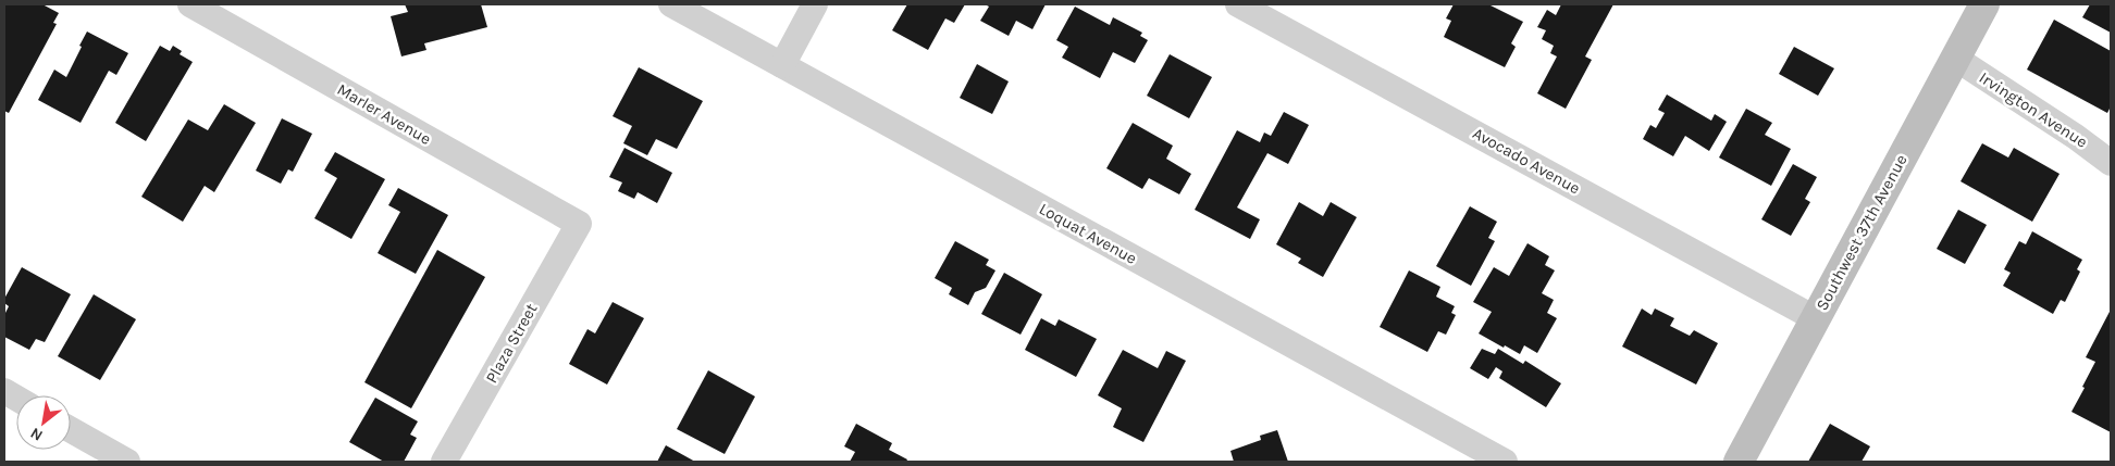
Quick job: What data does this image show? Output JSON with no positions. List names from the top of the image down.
{
  "streets": {
    "main road": ["Southwest 37th Avenue"],
    "street": [
      "Irvington Avenue",
      "Marler Avenue",
      "Avocado Avenue",
      "Loquat Avenue",
      "Plaza Street"
    ]
  },
  "crossings": [
    ["Irvington Avenue", "Southwest 37th Avenue"],
    ["Marler Avenue", "Plaza Street"],
    ["Avocado Avenue", "Southwest 37th Avenue"]
  ],
  "north": "bottom left"
}
